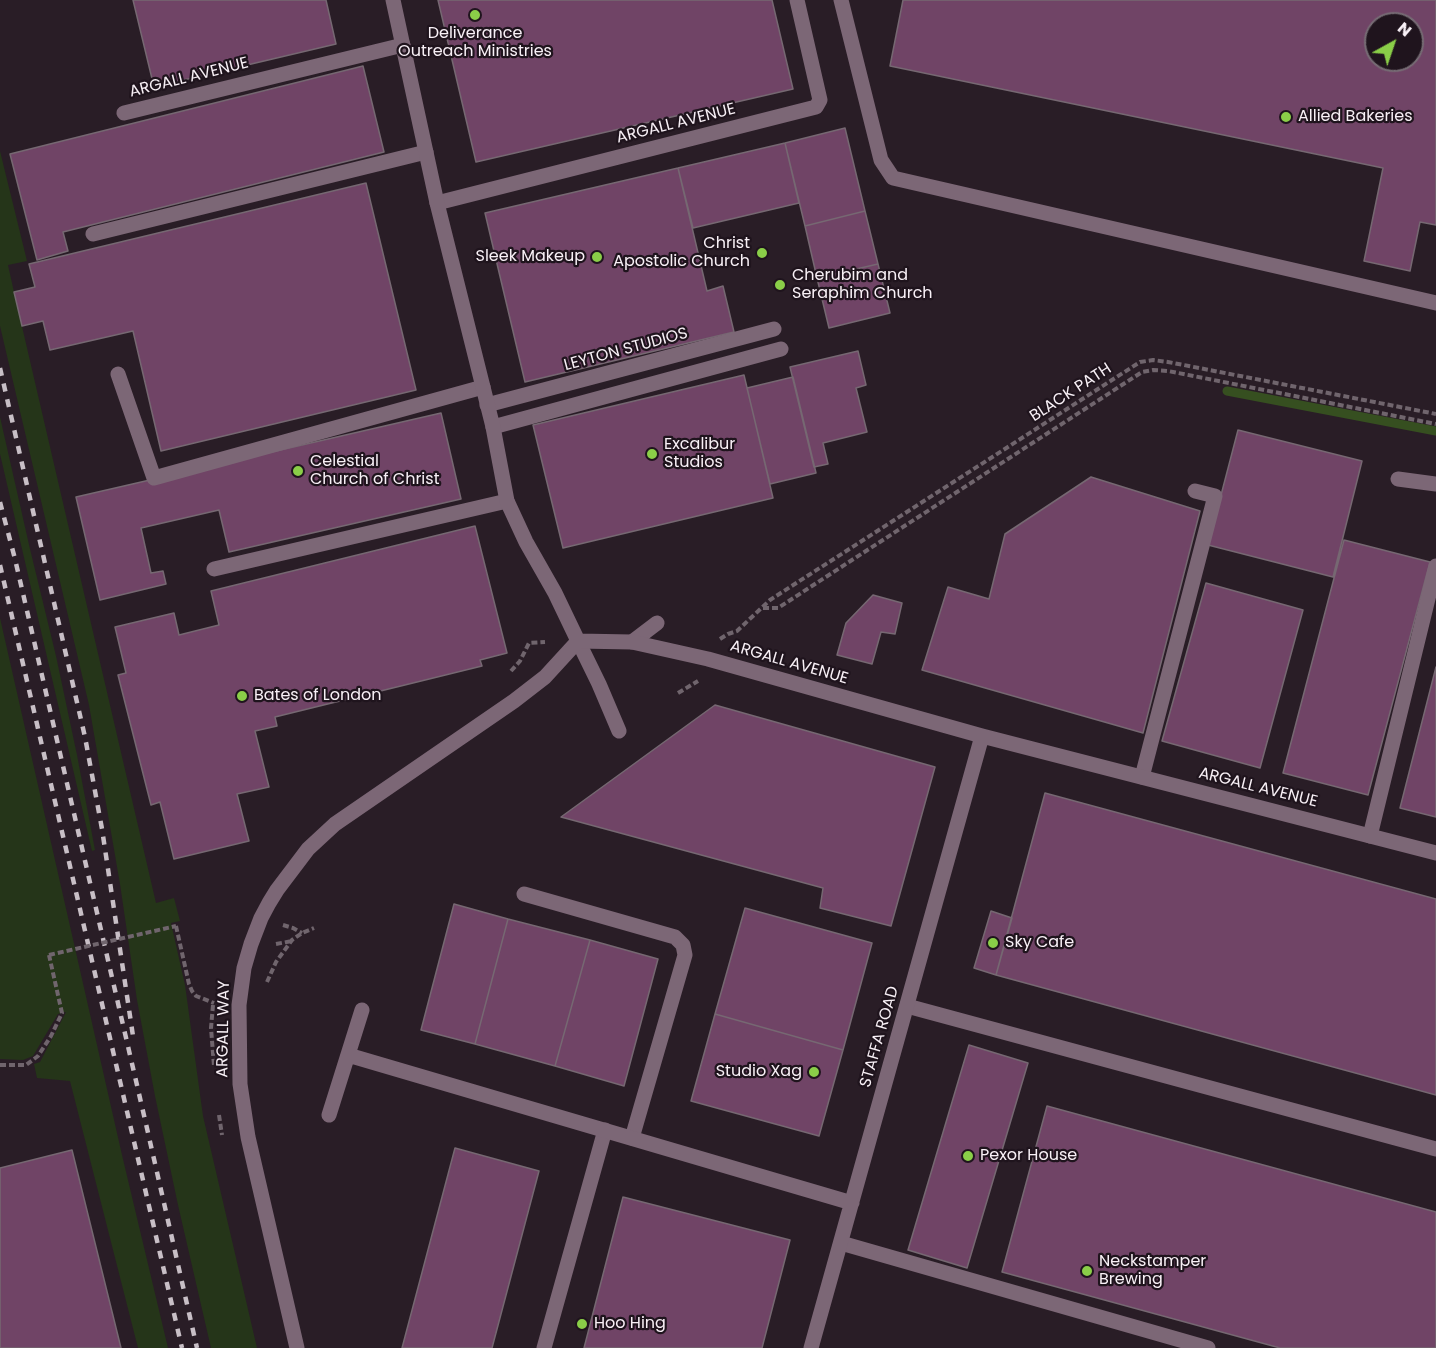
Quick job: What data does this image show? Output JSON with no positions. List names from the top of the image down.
{
  "streets": {
    "street": [
      "ARGALL AVENUE",
      "LEYTON STUDIOS",
      "ARGALL WAY",
      "STAFFA ROAD"
    ],
    "path": ["BLACK PATH"]
  },
  "crossings": [
    ["ARGALL AVENUE", "ARGALL WAY"],
    ["ARGALL AVENUE", "STAFFA ROAD"]
  ],
  "places": [
    "Deliverance Outreach Ministries",
    "Allied Bakeries",
    "Christ Apostolic Church",
    "Sleek Makeup",
    "Cherubim and Seraphim Church",
    "Excalibur Studios",
    "Celestial Church of Christ",
    "Bates of London",
    "Sky Cafe",
    "Studio Xag",
    "Pexor House",
    "Neckstamper Brewing",
    "Hoo Hing"
  ],
  "north": "top right"
}
